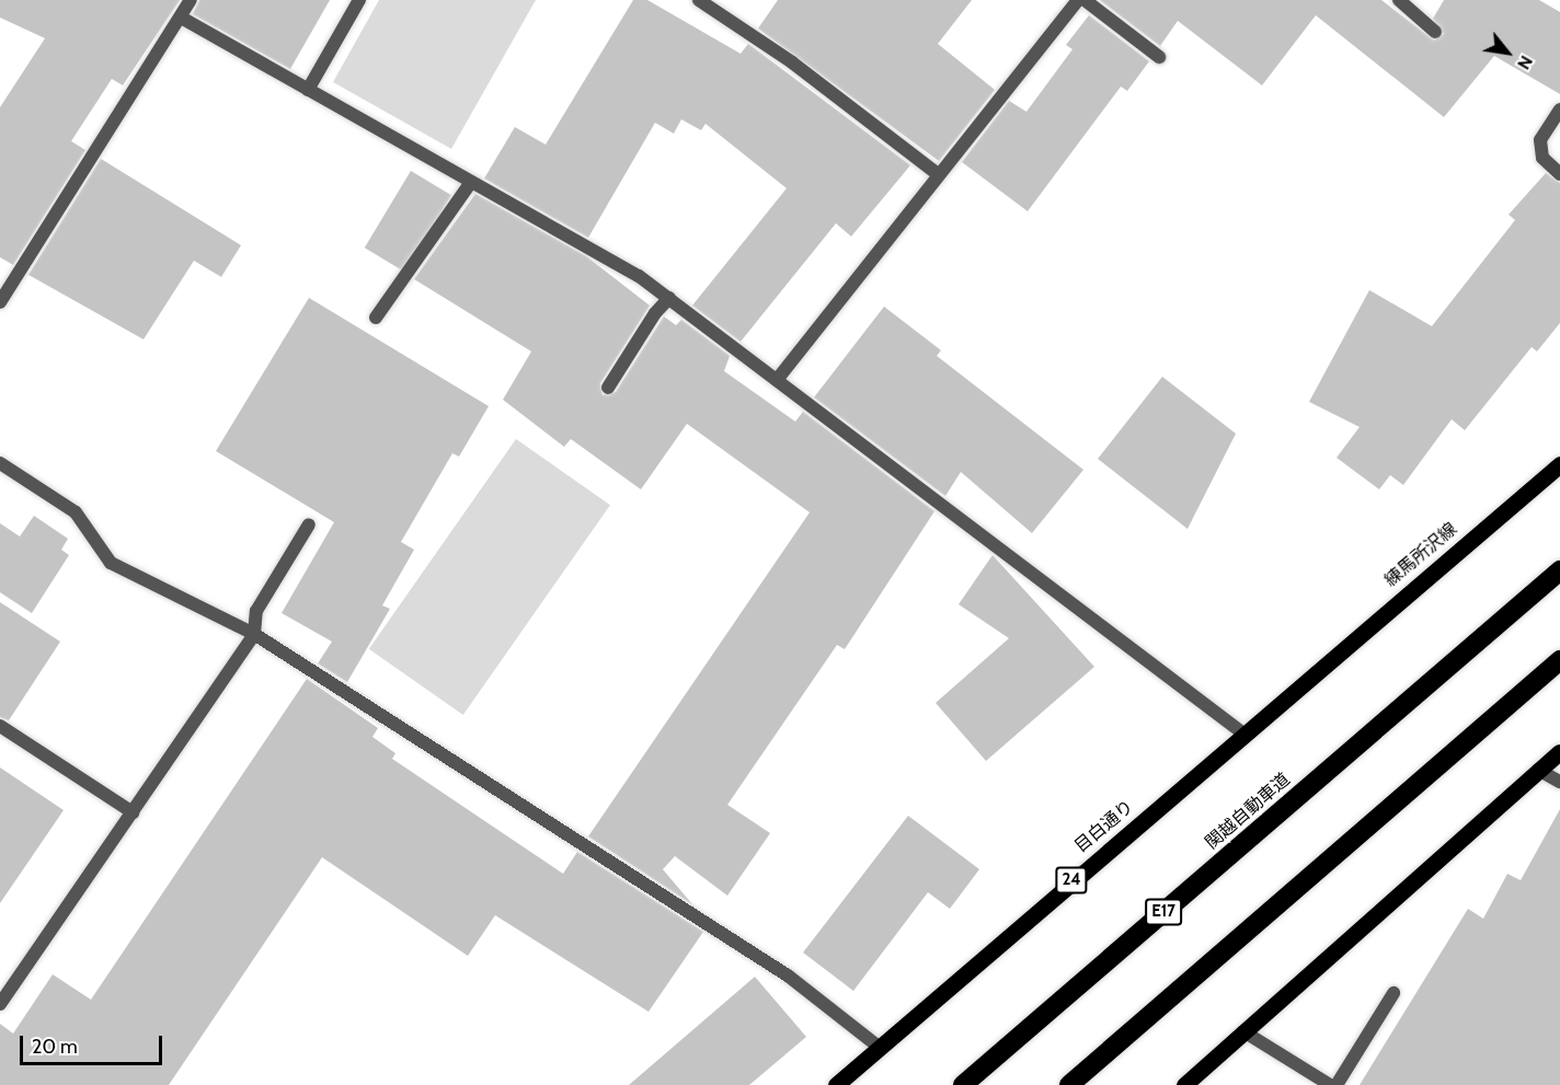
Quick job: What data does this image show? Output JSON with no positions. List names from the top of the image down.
{
  "streets": {
    "highway": ["関越自動車道", "E17"],
    "main road": ["練馬所沢線", "目白通り", "24"]
  },
  "crossings": [
    ["練馬所沢線", "目白通り"]
  ],
  "scale_bar": "20 m",
  "north": "bottom right"
}
